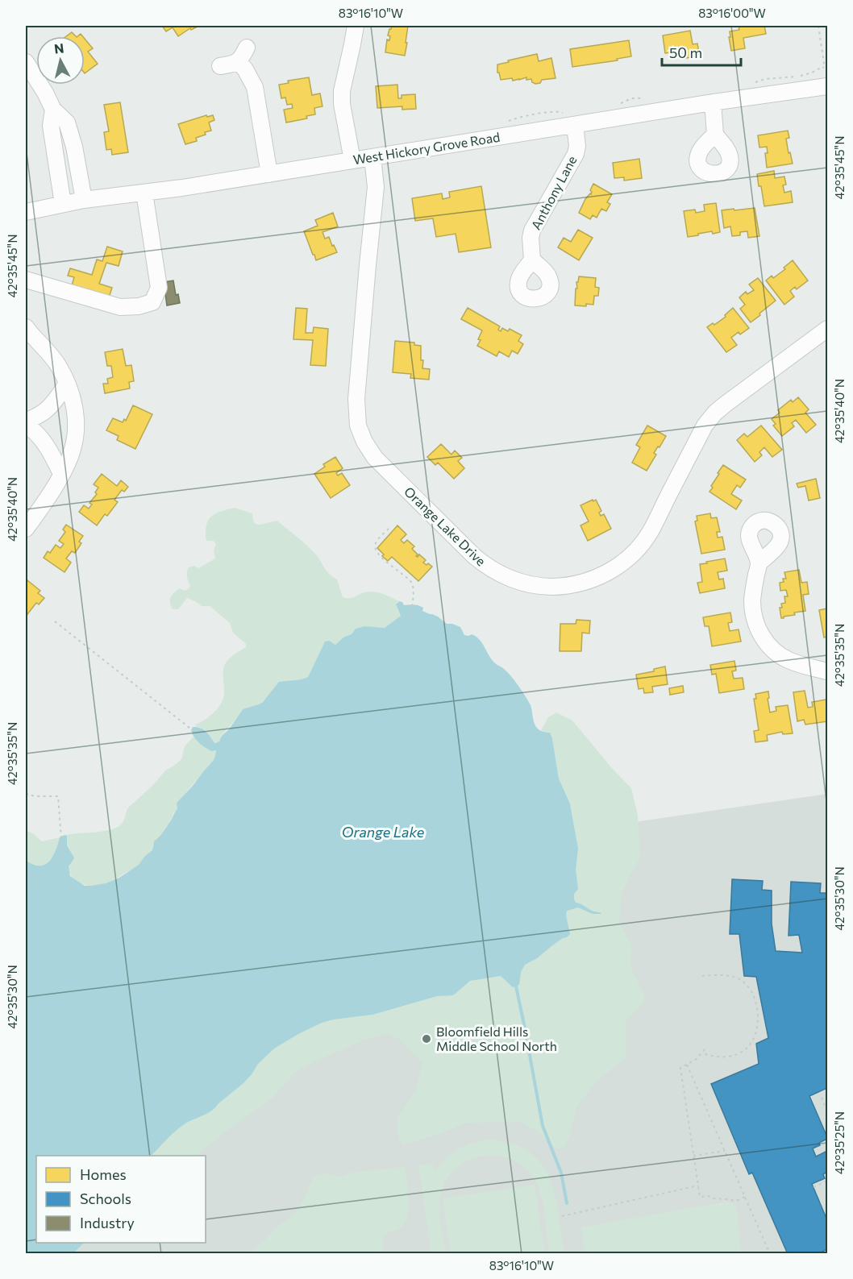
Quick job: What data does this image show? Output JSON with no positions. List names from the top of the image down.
{
  "streets": {
    "street": ["West Hickory Grove Road", "Anthony Lane", "Orange Lake Drive"]
  },
  "crossings": [
    ["West Hickory Grove Road", "Anthony Lane"],
    ["West Hickory Grove Road", "Orange Lake Drive"]
  ],
  "water": ["Orange Lake"],
  "places": ["Bloomfield Hills Middle School North"],
  "legend": ["Homes", "Schools", "Industry"],
  "scale_bar": "50 m",
  "north": "top",
  "coordinates": [
    "83°16'10\"W",
    "83°16'00\"W",
    "42°35'45\"N",
    "42°35'40\"N",
    "42°35'35\"N",
    "42°35'30\"N",
    "42°35'25\"N"
  ]
}
